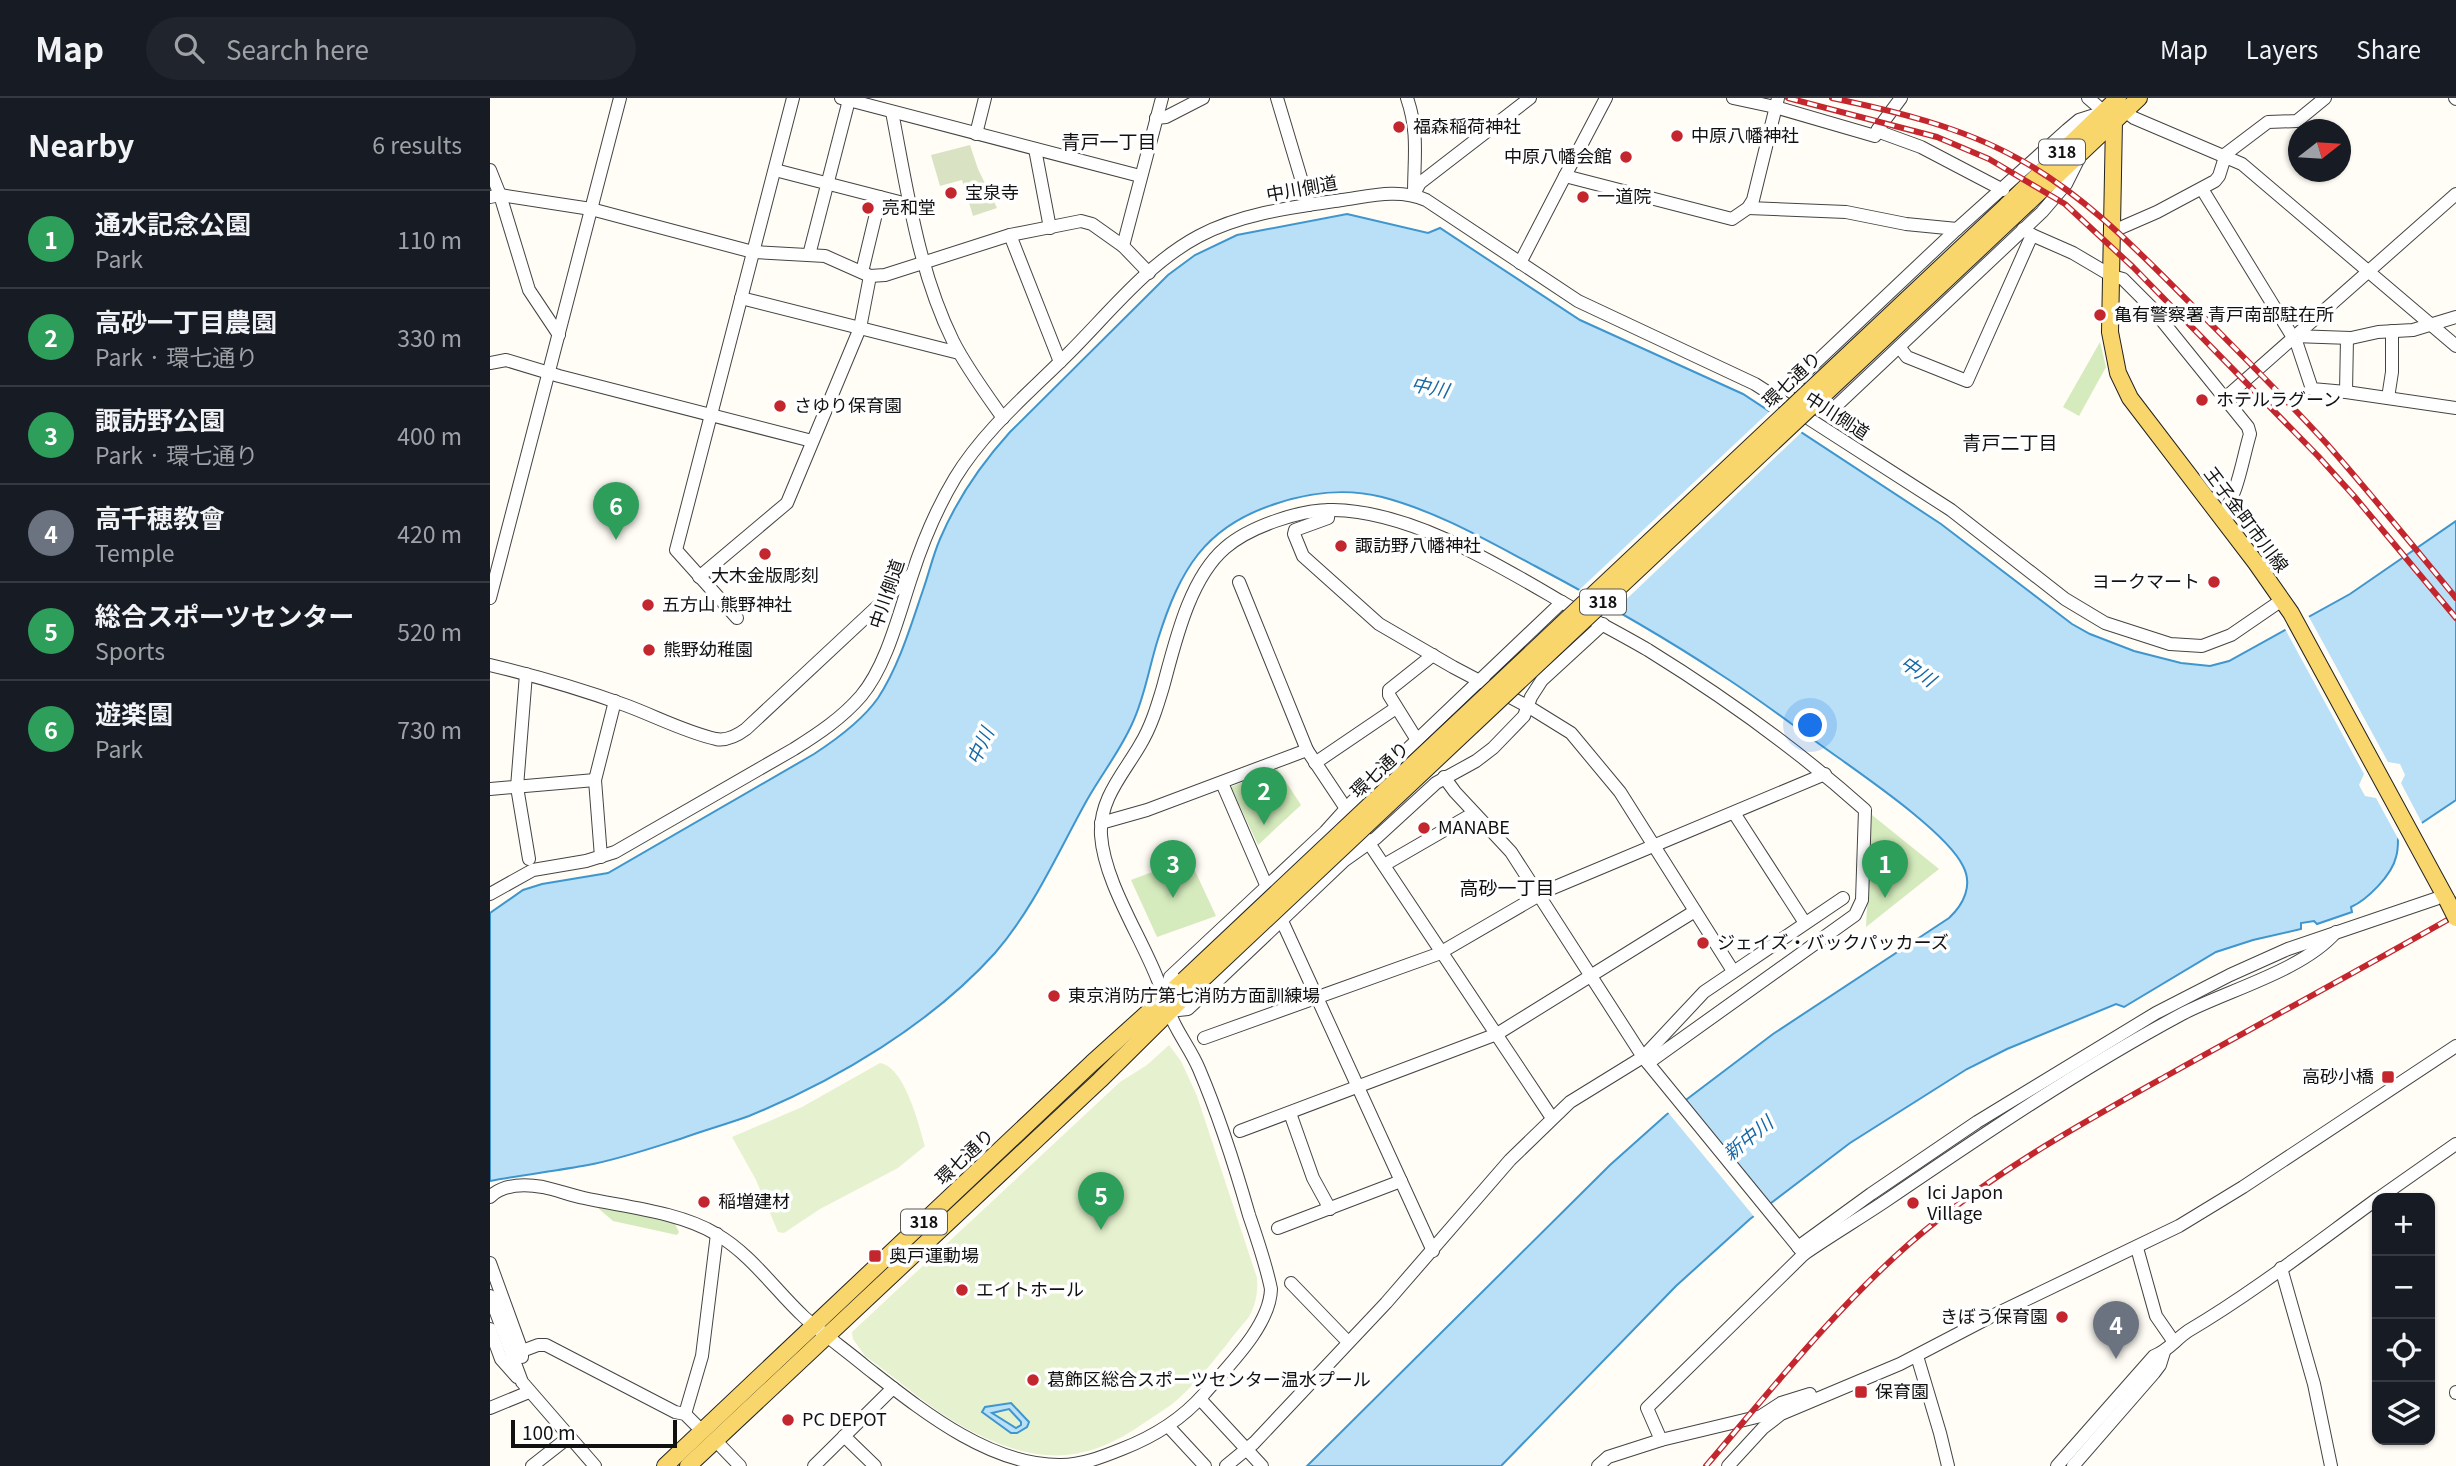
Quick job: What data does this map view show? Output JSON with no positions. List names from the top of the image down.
{
  "streets": {
    "main road": ["318", "環七通り", "王子金町市川線"],
    "street": ["中川側道"]
  },
  "crossings": [
    ["中川側道", "王子金町市川線"],
    ["環七通り", "王子金町市川線"]
  ],
  "districts": ["青戸一丁目", "青戸二丁目", "高砂一丁目"],
  "water": ["中川", "新中川"],
  "places": {
    "other": [
      "福森稲荷神社",
      "中原八幡神社",
      "中原八幡会館",
      "宝泉寺",
      "一道院",
      "亮和堂",
      "亀有警察署 青戸南部駐在所",
      "ホテルラグーン",
      "さゆり保育園",
      "諏訪野八幡神社",
      "大木金版彫刻",
      "ヨークマート",
      "五方山 熊野神社",
      "熊野幼稚園",
      "MANABE",
      "ジェイズ・バックパッカーズ",
      "東京消防庁第七消防方面訓練場",
      "稲増建材",
      "Ici Japon Village",
      "エイトホール",
      "きぼう保育園",
      "葛飾区総合スポーツセンター温水プール",
      "PC DEPOT"
    ],
    "transit": ["高砂小橋", "奥戸運動場", "保育園"]
  },
  "scale_bar": "100 m",
  "north": "right",
  "page": {
    "header": "Map",
    "search": "Search here",
    "nav": ["Map", "Layers", "Share"],
    "heading": ["Nearby", "6 results"],
    "list": [
      {
        "mark": "1",
        "name": "通水記念公園",
        "note": "Park",
        "value": "110 m"
      },
      {
        "mark": "2",
        "name": "高砂一丁目農園",
        "note": "Park · 環七通り",
        "value": "330 m"
      },
      {
        "mark": "3",
        "name": "諏訪野公園",
        "note": "Park · 環七通り",
        "value": "400 m"
      },
      {
        "mark": "4",
        "name": "高千穂教會",
        "note": "Temple",
        "value": "420 m"
      },
      {
        "mark": "5",
        "name": "総合スポーツセンター",
        "note": "Sports",
        "value": "520 m"
      },
      {
        "mark": "6",
        "name": "遊楽園",
        "note": "Park",
        "value": "730 m"
      }
    ],
    "pins": [
      "6",
      "2",
      "1",
      "3",
      "5",
      "4"
    ],
    "map_buttons": ["+", "−"],
    "scale": "100 m"
  }
}
